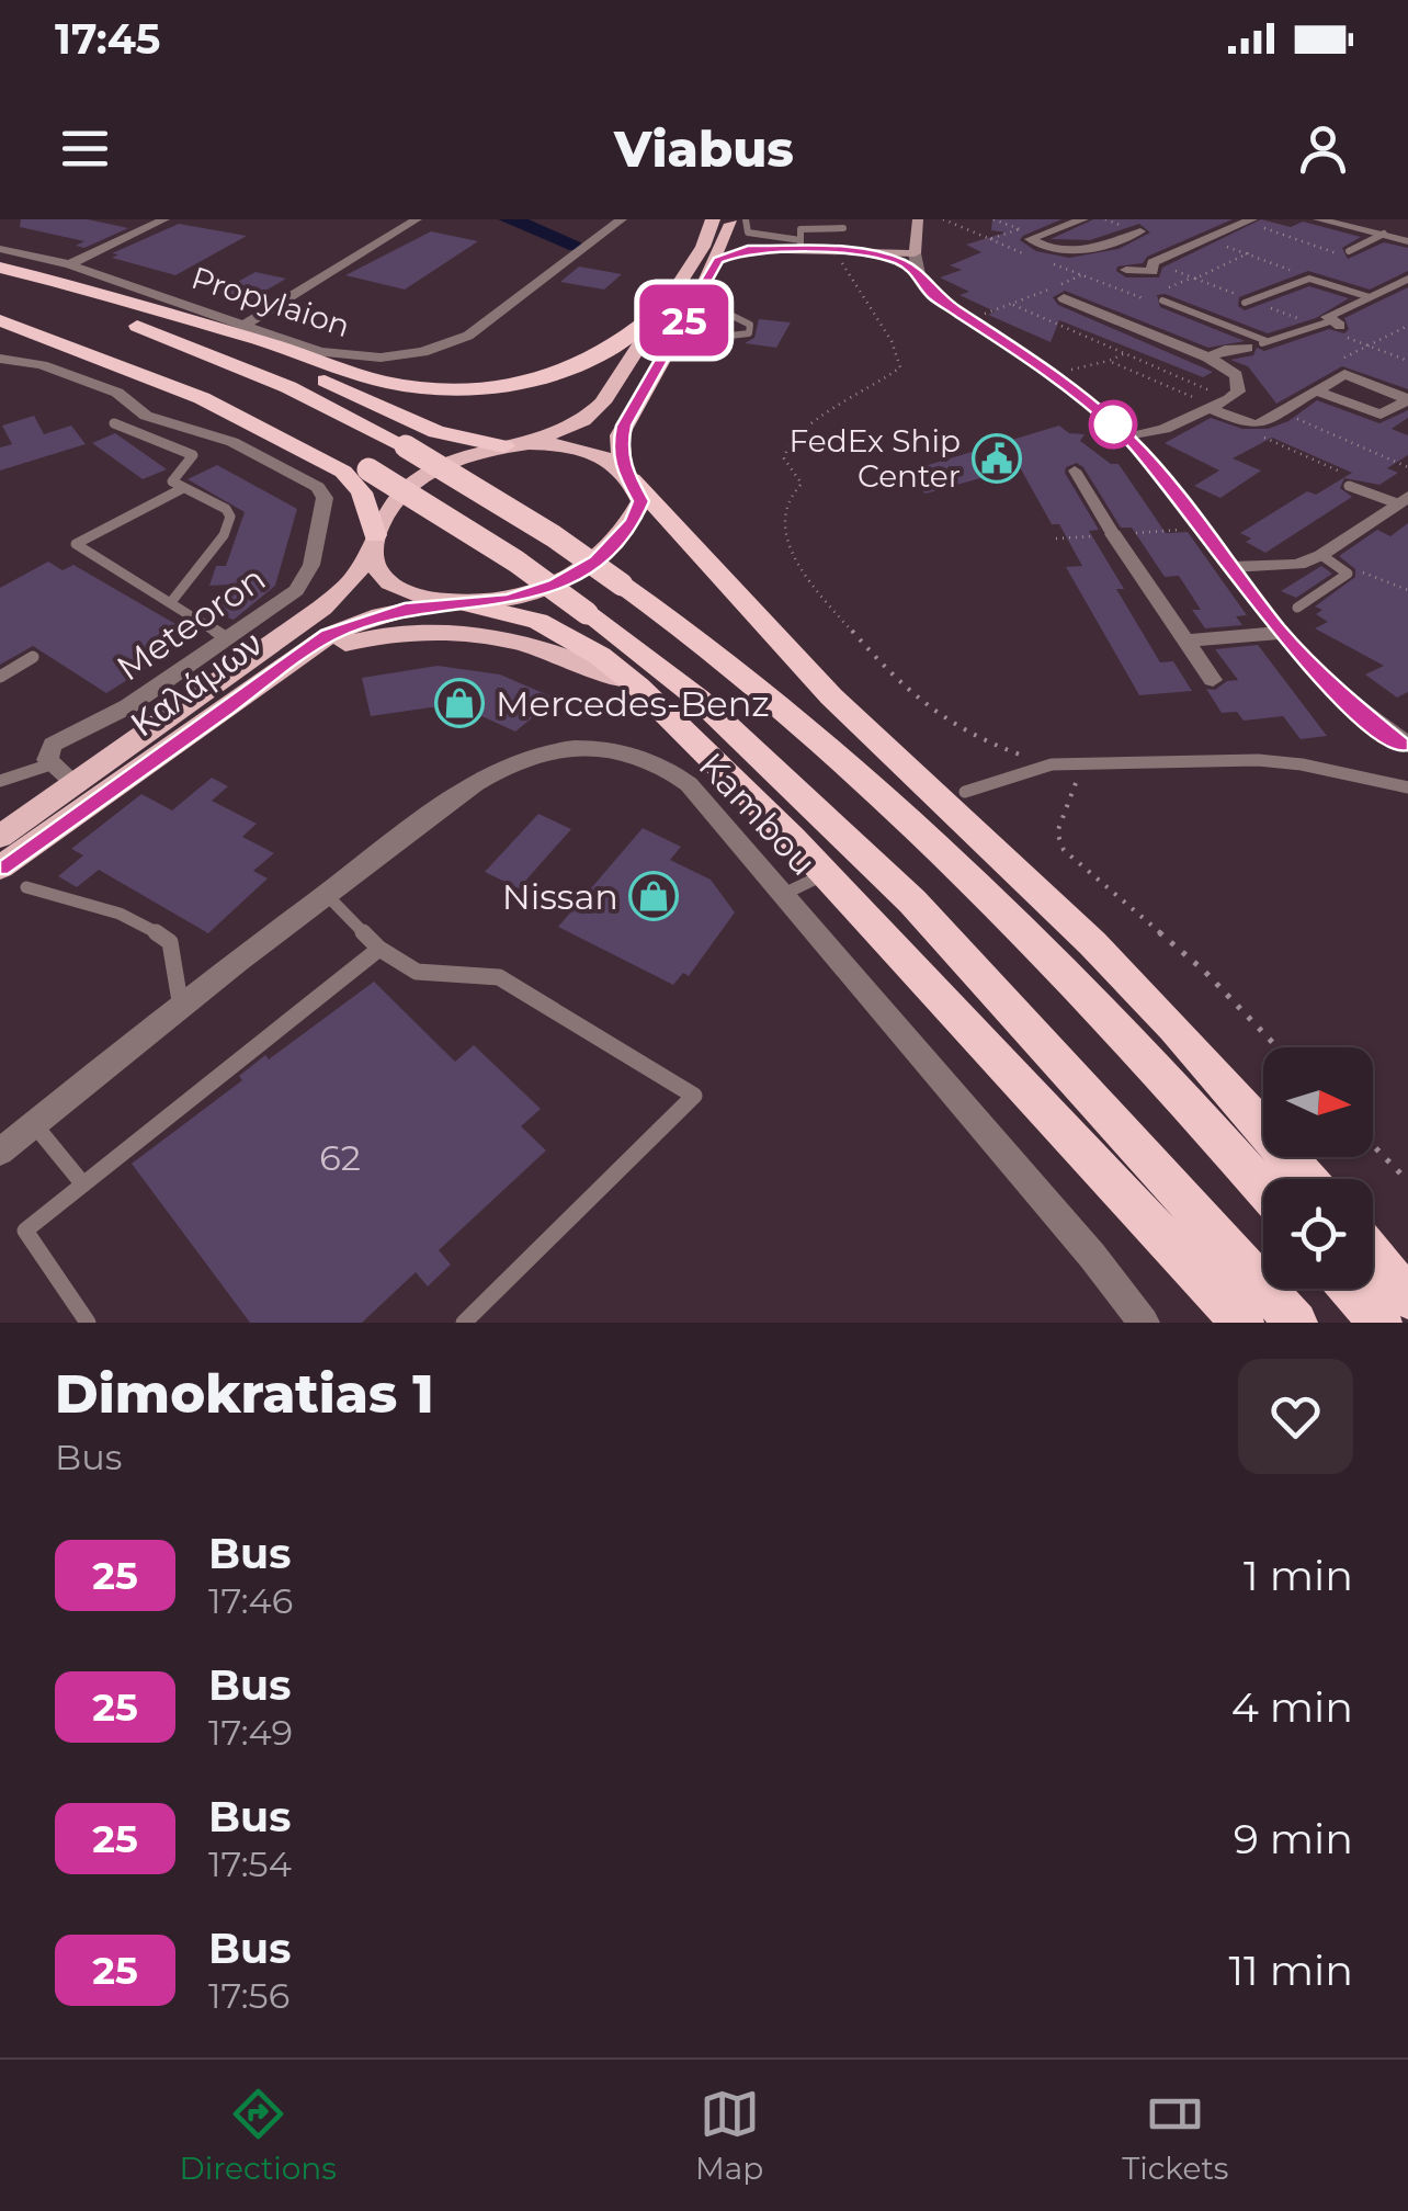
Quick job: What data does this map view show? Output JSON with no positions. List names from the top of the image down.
{
  "streets": {
    "main road": ["Καλάμων"],
    "street": ["Propylaion", "Meteoron", "Kambou"]
  },
  "places": {
    "public building": ["FedEx Ship Center"],
    "shop": ["Mercedes-Benz", "Nissan"]
  },
  "lines": ["bus line 25"],
  "house_numbers": ["62"],
  "north": "right",
  "page": {
    "status": "17:45",
    "header": "Viabus",
    "on_map": "25",
    "heading": ["Dimokratias 1", "Bus"],
    "list": [
      {
        "mark": "25",
        "name": "Bus",
        "note": "17:46",
        "value": "1 min"
      },
      {
        "mark": "25",
        "name": "Bus",
        "note": "17:49",
        "value": "4 min"
      },
      {
        "mark": "25",
        "name": "Bus",
        "note": "17:54",
        "value": "9 min"
      },
      {
        "mark": "25",
        "name": "Bus",
        "note": "17:56",
        "value": "11 min"
      }
    ],
    "tabs": ["Directions", "Map", "Tickets"]
  }
}
